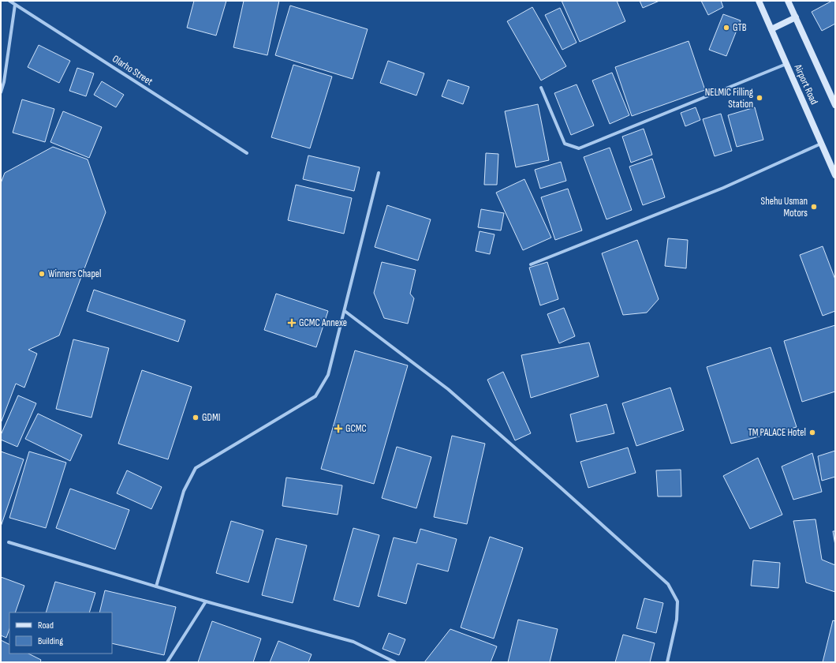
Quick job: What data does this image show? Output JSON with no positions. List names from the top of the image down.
{
  "streets": {
    "main road": ["Airport Road"],
    "street": ["Olarho Street"]
  },
  "places": {
    "other": [
      "GTB",
      "NELMIC Filling Station",
      "Shehu Usman Motors",
      "Winners Chapel",
      "GDMI",
      "TM PALACE Hotel"
    ],
    "health": ["GCMC Annexe", "GCMC"]
  },
  "legend": ["Road", "Building"]
}
